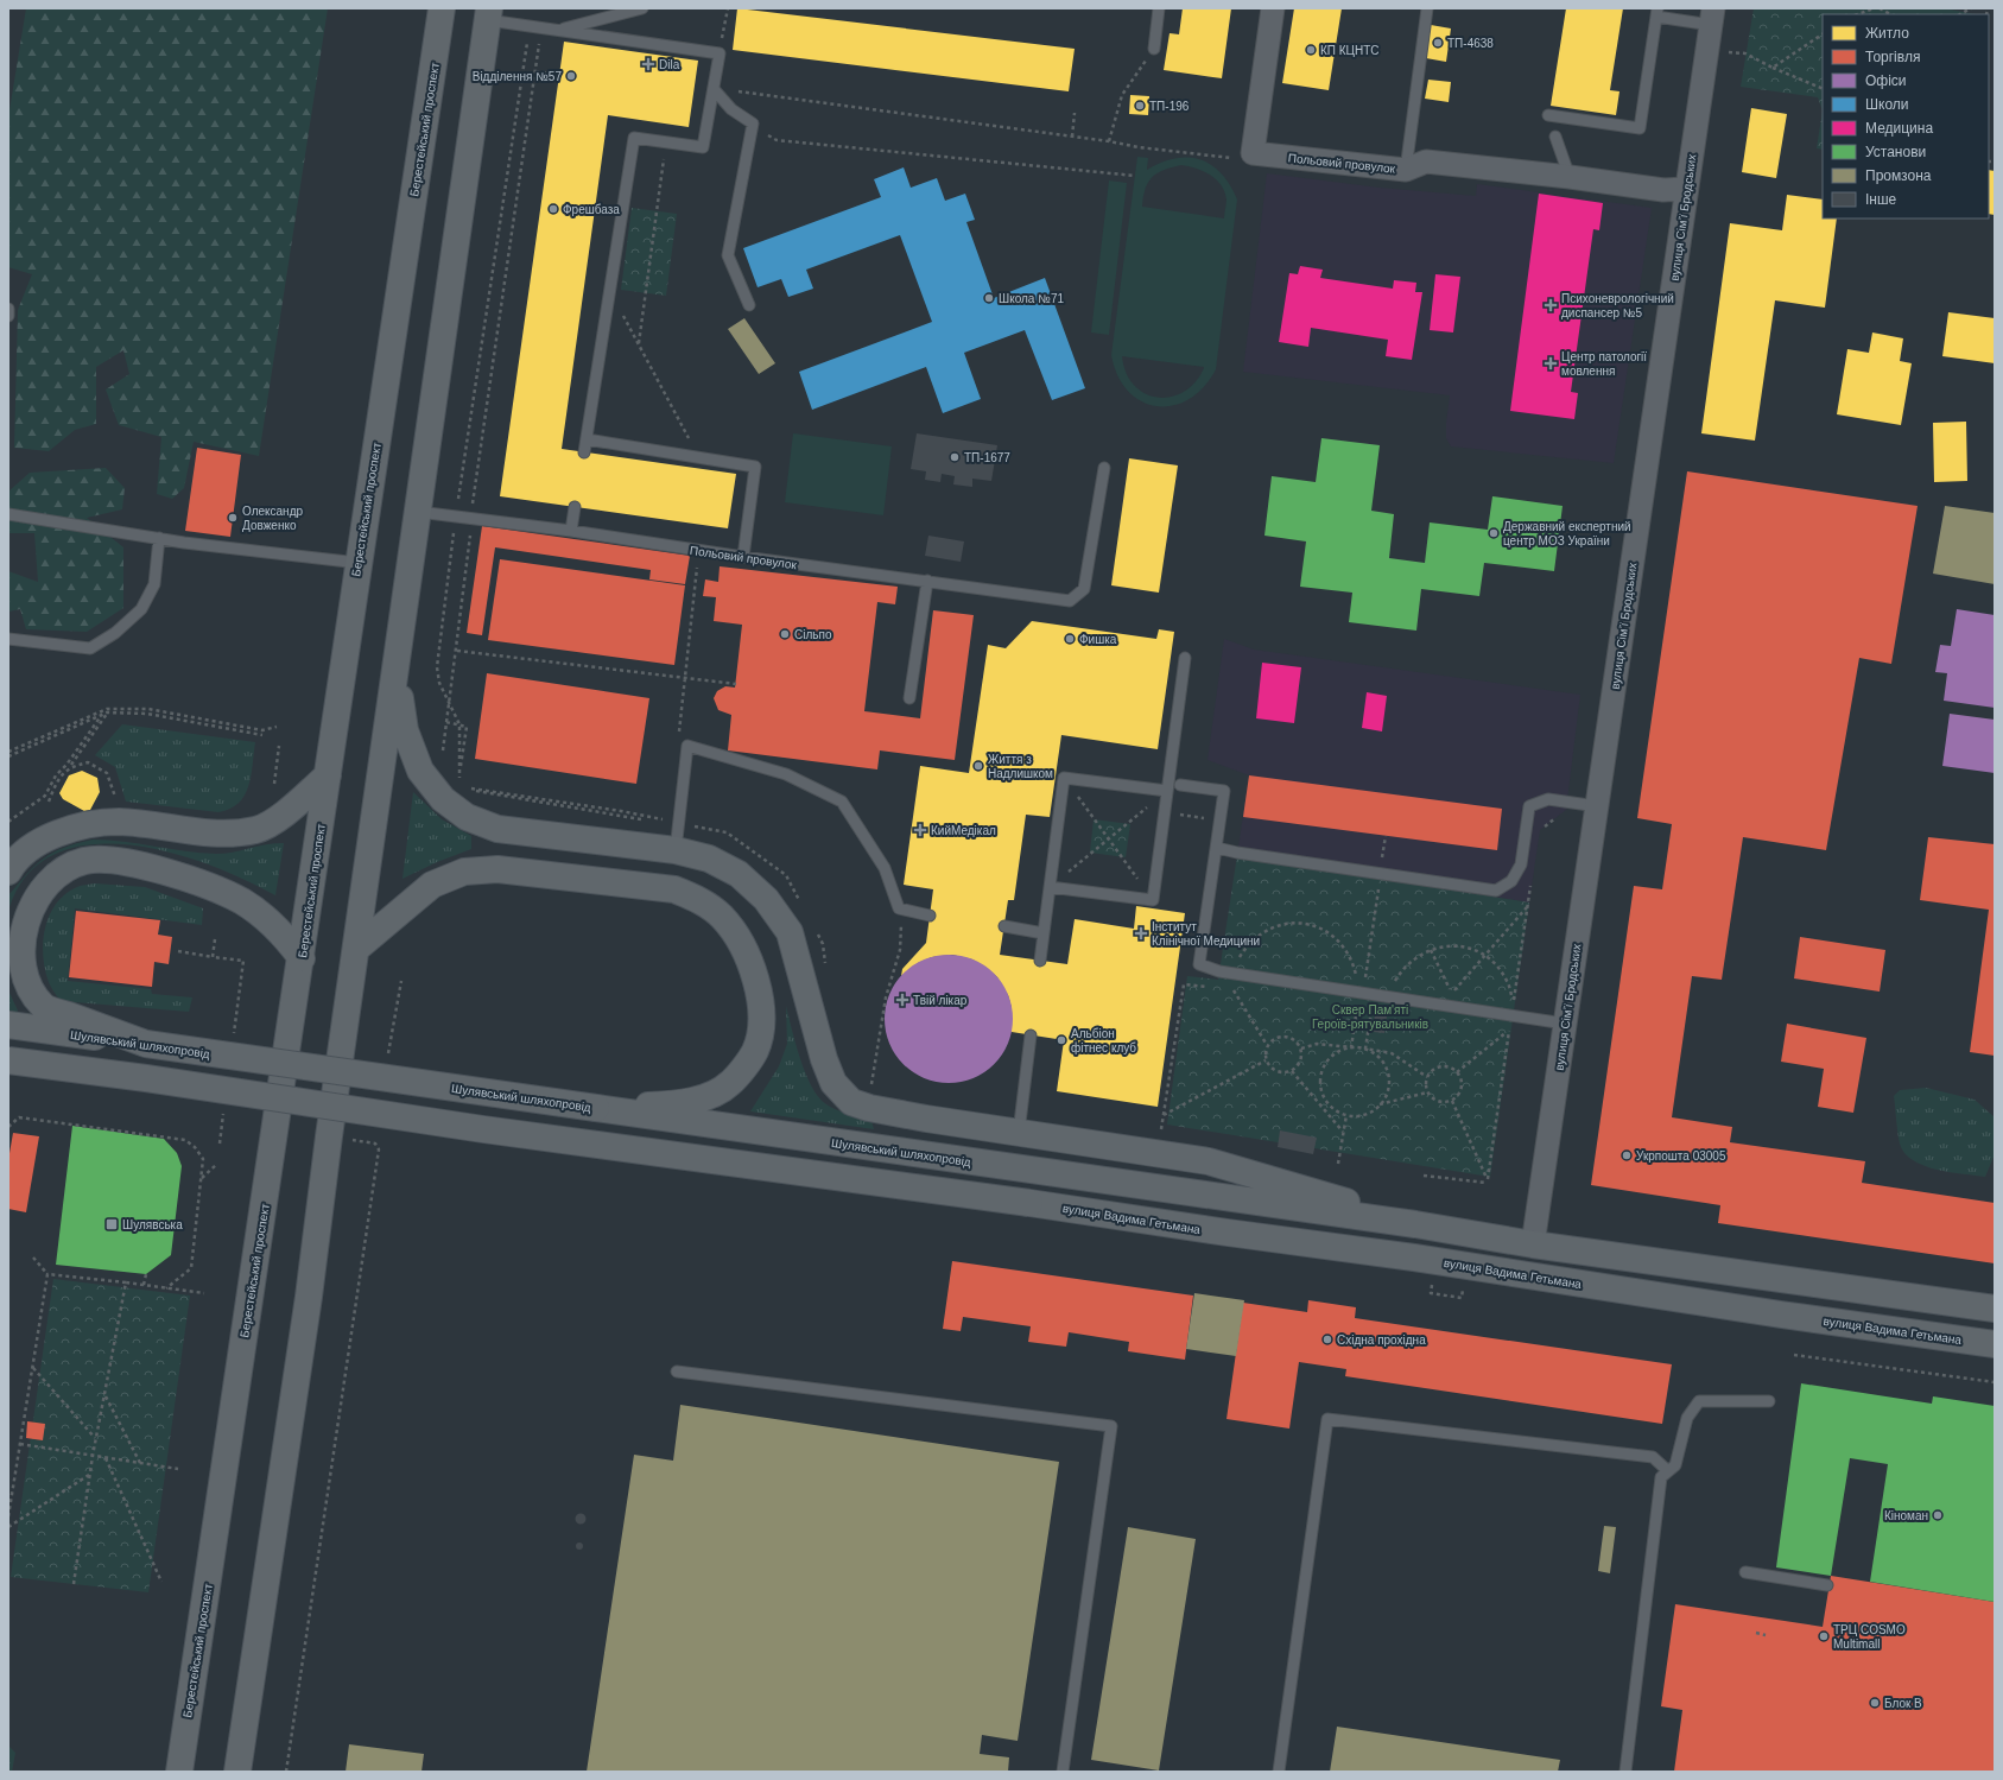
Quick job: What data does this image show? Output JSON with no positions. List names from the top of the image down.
{
  "streets": {
    "main road": ["Берестейський проспект", "Шулявський шляхопровід", "вулиця Вадима Гетьмана"],
    "street": ["Польовий провулок", "вулиця Сімʼї Бродських"]
  },
  "crossings": [
    ["Польовий провулок", "вулиця Сімʼї Бродських"]
  ],
  "parks": ["Сквер Пам'яті Героїв-рятувальників"],
  "places": {
    "other": [
      "ТП-4638",
      "КП КЦНТС",
      "Відділення №57",
      "ТП-196",
      "Фрешбаза",
      "Школа №71",
      "ТП-1677",
      "Олександр Довженко",
      "Державний експертний центр МОЗ України",
      "Сільпо",
      "Фишка",
      "Життя з Надлишком",
      "Альбіон фітнес клуб",
      "Укрпошта 03005",
      "Східна прохідна",
      "Кіноман",
      "ТРЦ COSMO Multimall",
      "Блок B"
    ],
    "health": [
      "Dila",
      "Психоневрологічний диспансер №5",
      "Центр патології мовлення",
      "КийМедікал",
      "Інститут Клінічної Медицини",
      "Твій лікар"
    ],
    "transit": ["Шулявська"]
  },
  "legend": [
    "Житло",
    "Торгівля",
    "Офіси",
    "Школи",
    "Медицина",
    "Установи",
    "Промзона",
    "Інше"
  ]
}
